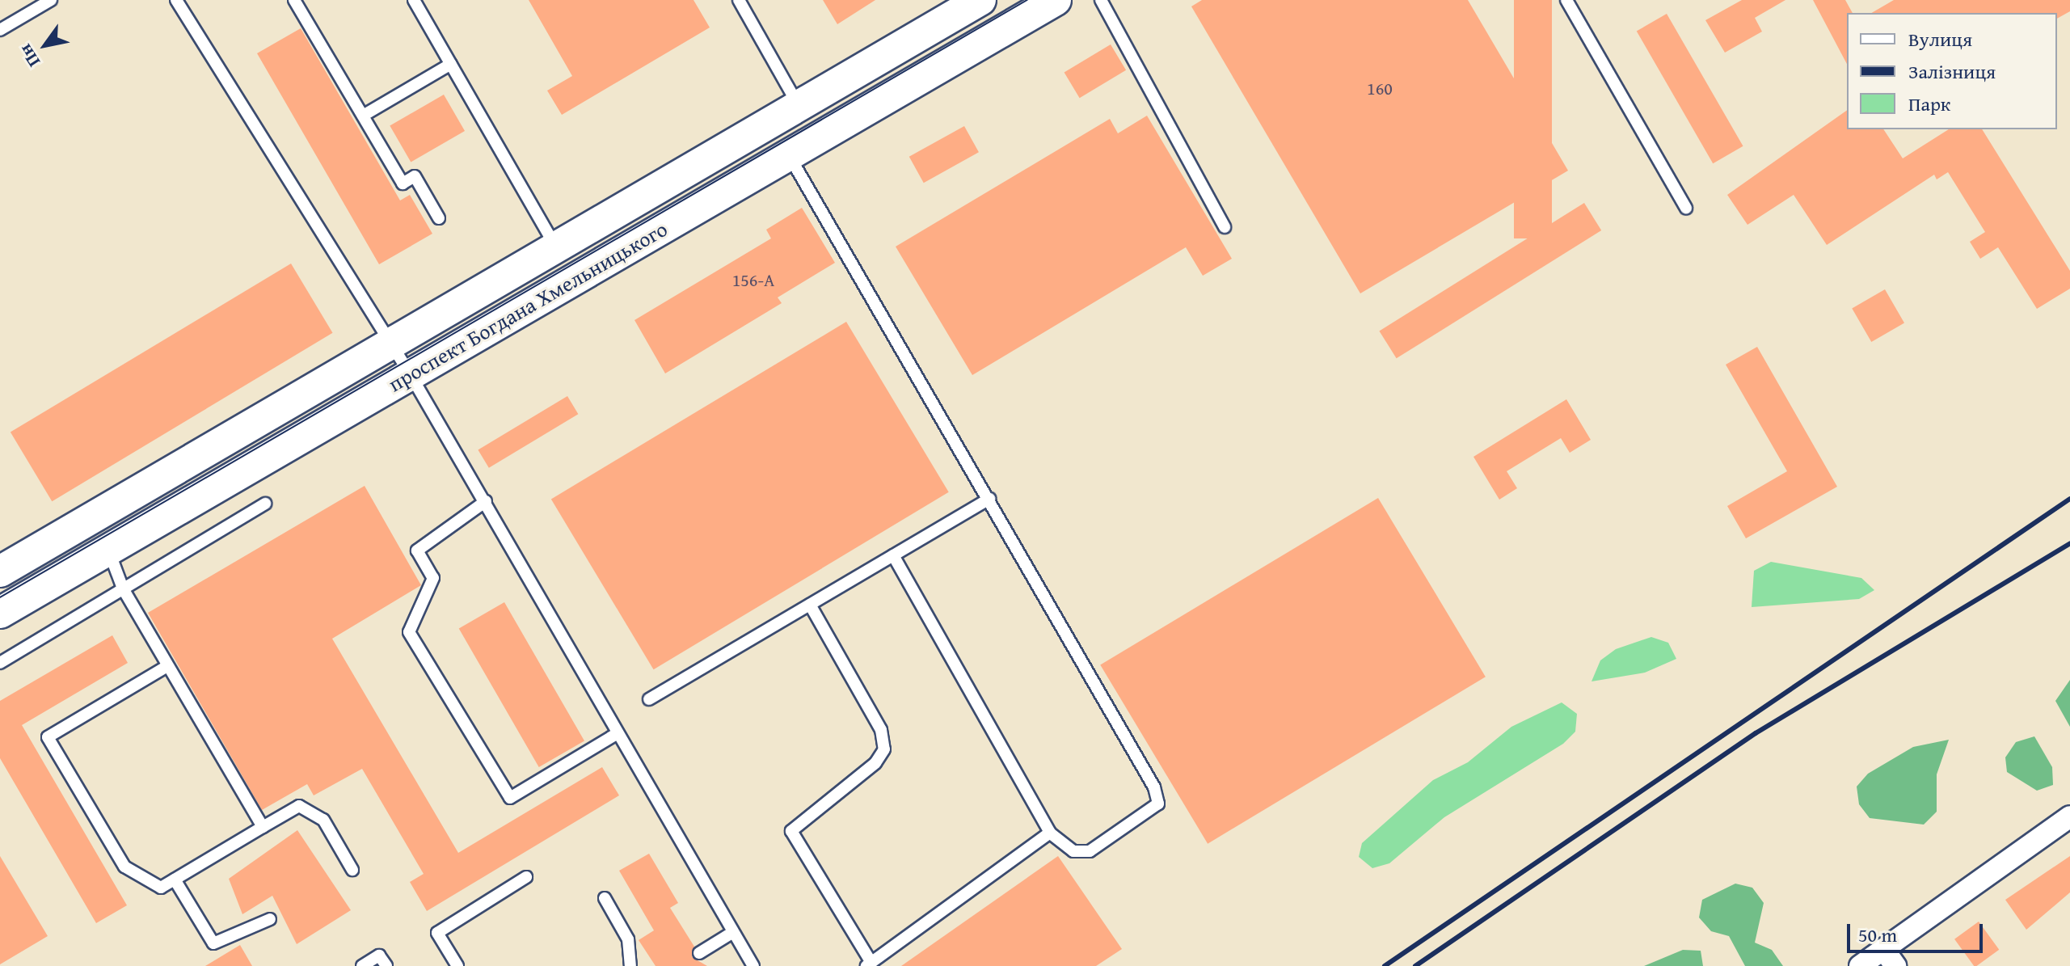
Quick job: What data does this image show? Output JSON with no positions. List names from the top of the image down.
{
  "streets": {
    "main road": ["проспект Богдана Хмельницького"]
  },
  "house_numbers": ["160", "156-А"],
  "legend": ["Вулиця", "Залізниця", "Парк"],
  "scale_bar": "50 m",
  "north": "bottom left"
}
